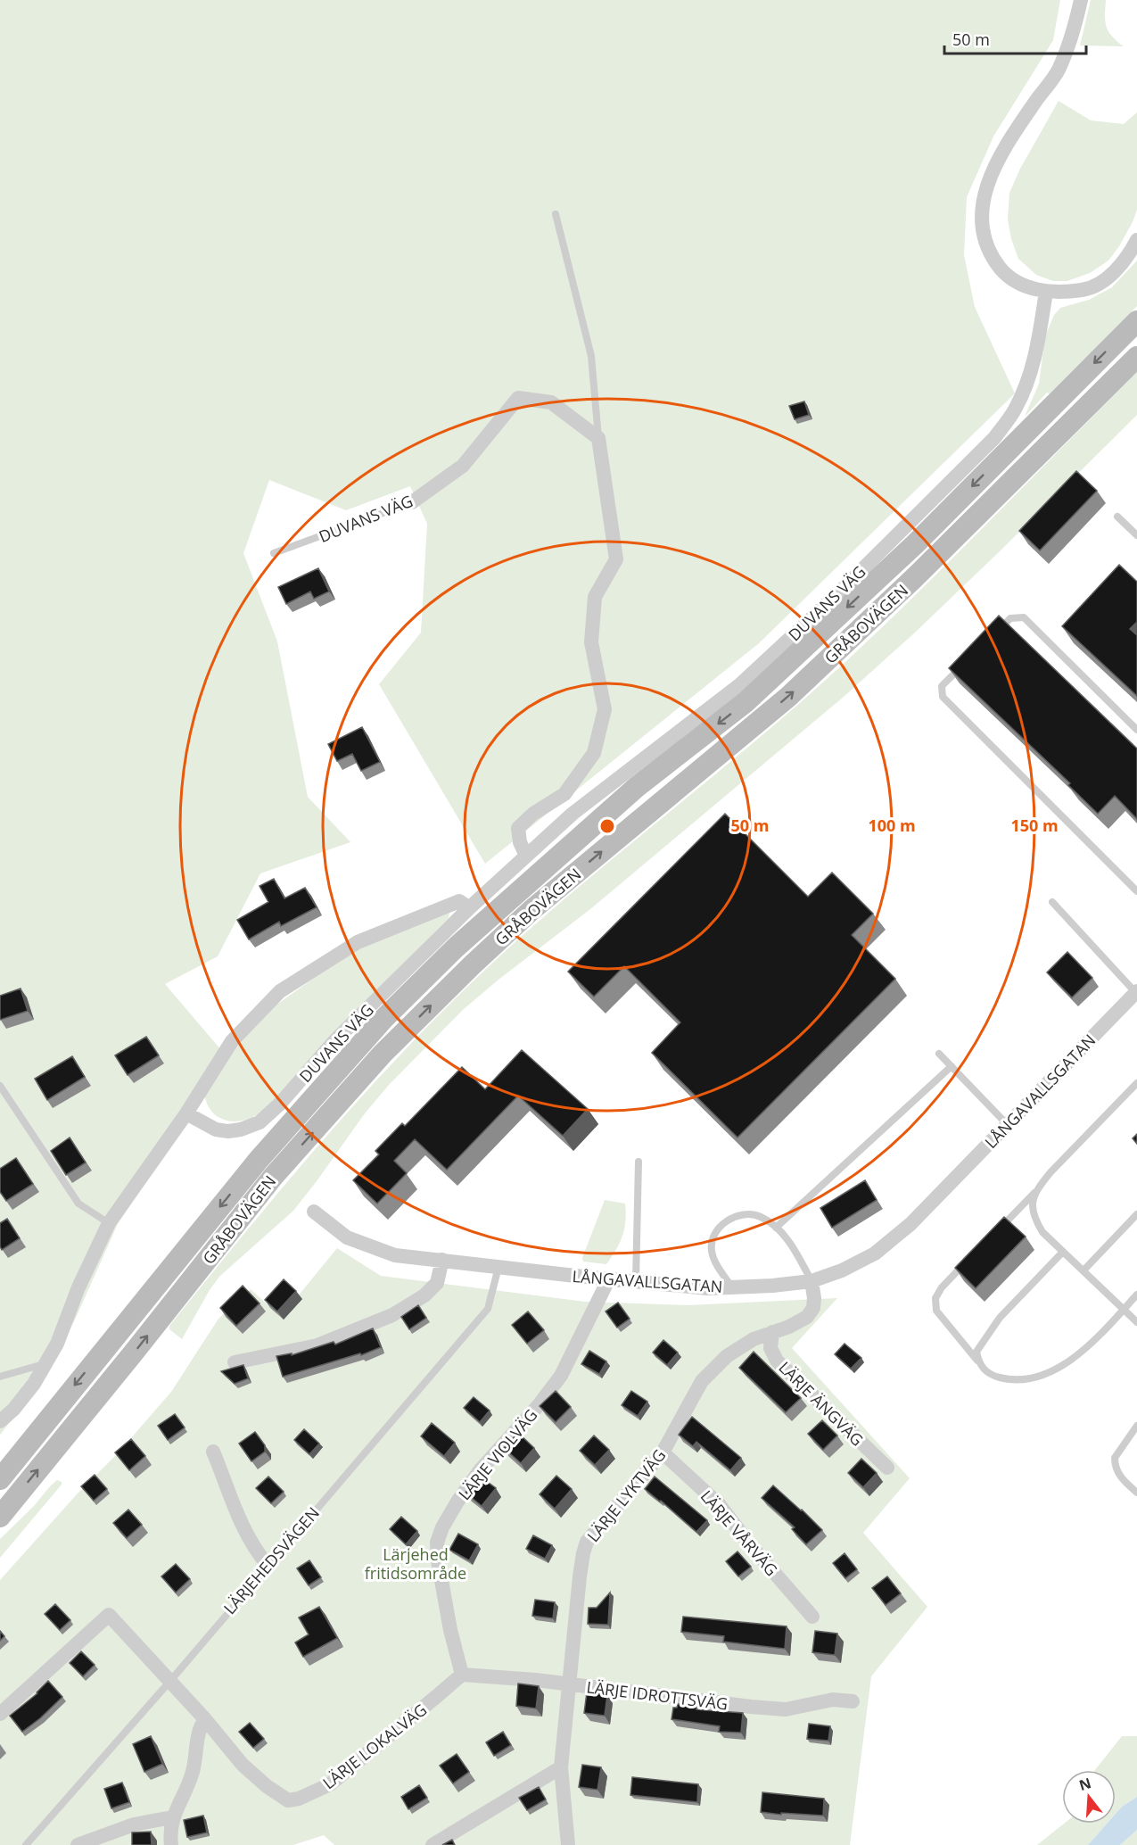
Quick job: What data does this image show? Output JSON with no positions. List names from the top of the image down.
{
  "streets": {
    "main road": ["GRÅBOVÄGEN"],
    "street": [
      "DUVANS VÄG",
      "LÅNGAVALLSGATAN",
      "LÄRJE ÄNGVÄG",
      "LÄRJE VIOLVÄG",
      "LÄRJE LYKTVÄG",
      "LÄRJE VÅRVÄG",
      "LÄRJE IDROTTSVÄG",
      "LÄRJE LOKALVÄG"
    ],
    "lane": ["LÄRJEHEDSVÄGEN"]
  },
  "crossings": [
    ["LÅNGAVALLSGATAN", "LÄRJE VIOLVÄG"],
    ["LÅNGAVALLSGATAN", "LÄRJE LYKTVÄG"],
    ["LÅNGAVALLSGATAN", "LÄRJEHEDSVÄGEN"],
    ["LÄRJE ÄNGVÄG", "LÄRJE LYKTVÄG"],
    ["LÄRJE VIOLVÄG", "LÄRJE IDROTTSVÄG"],
    ["LÄRJE VIOLVÄG", "LÄRJE LOKALVÄG"],
    ["LÄRJE LYKTVÄG", "LÄRJE VÅRVÄG"],
    ["LÄRJE LYKTVÄG", "LÄRJE IDROTTSVÄG"],
    ["LÄRJEHEDSVÄGEN", "LÄRJE LOKALVÄG"],
    ["LÄRJE IDROTTSVÄG", "LÄRJE LOKALVÄG"]
  ],
  "parks": ["Lärjehed fritidsområde"],
  "scale_bar": "50 m",
  "north": "top",
  "rings": ["50 m", "100 m", "150 m"]
}
